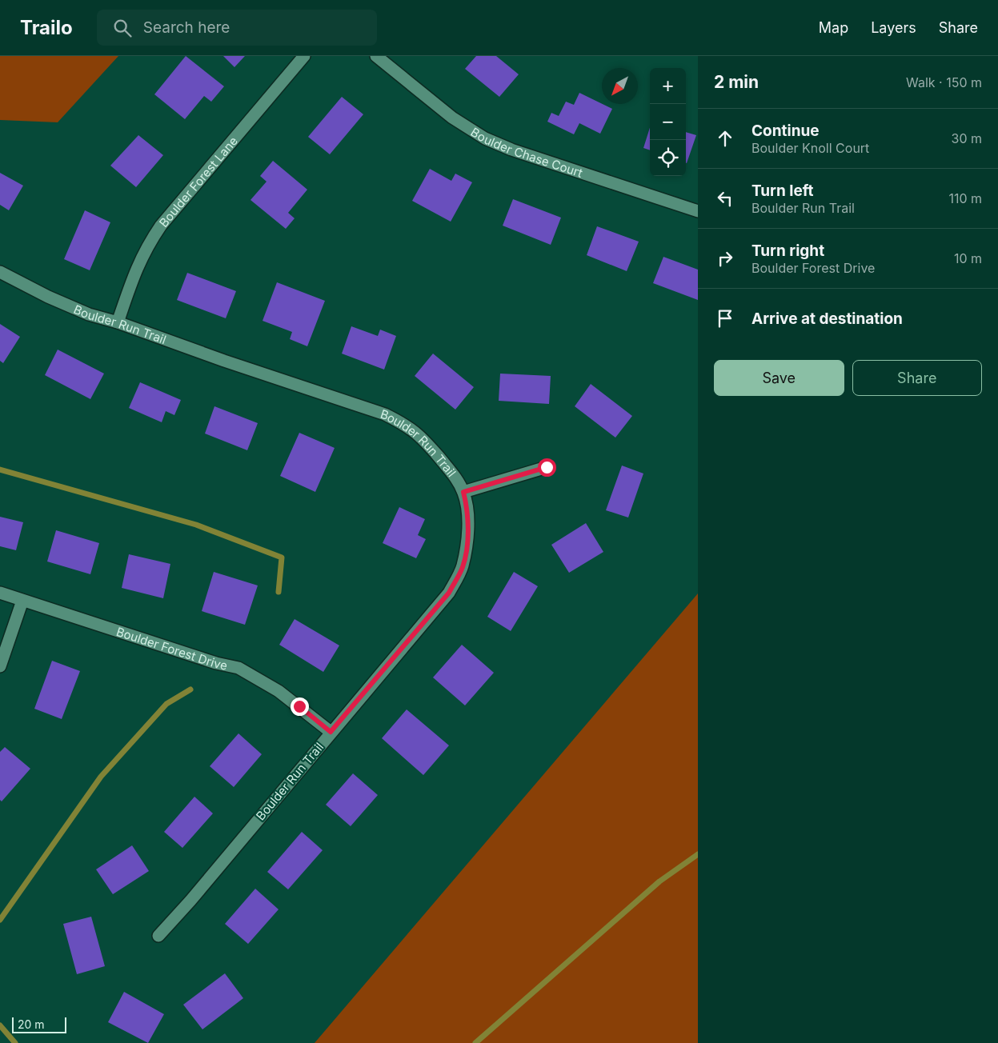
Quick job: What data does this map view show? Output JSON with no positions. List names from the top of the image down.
{
  "streets": {
    "street": [
      "Boulder Chase Court",
      "Boulder Forest Lane",
      "Boulder Run Trail",
      "Boulder Forest Drive"
    ]
  },
  "crossings": [
    ["Boulder Forest Lane", "Boulder Run Trail"],
    ["Boulder Run Trail", "Boulder Forest Drive"]
  ],
  "scale_bar": "20 m",
  "north": "bottom left",
  "page": {
    "header": "Trailo",
    "search": "Search here",
    "nav": ["Map", "Layers", "Share"],
    "heading": ["2 min", "Walk · 150 m"],
    "map_buttons": ["+", "−"],
    "list": [
      ["Continue", "Boulder Knoll Court", "30 m"],
      ["Turn left", "Boulder Run Trail", "110 m"],
      ["Turn right", "Boulder Forest Drive", "10 m"],
      "Arrive at destination"
    ],
    "buttons": ["Save", "Share"],
    "scale": "20 m"
  }
}
